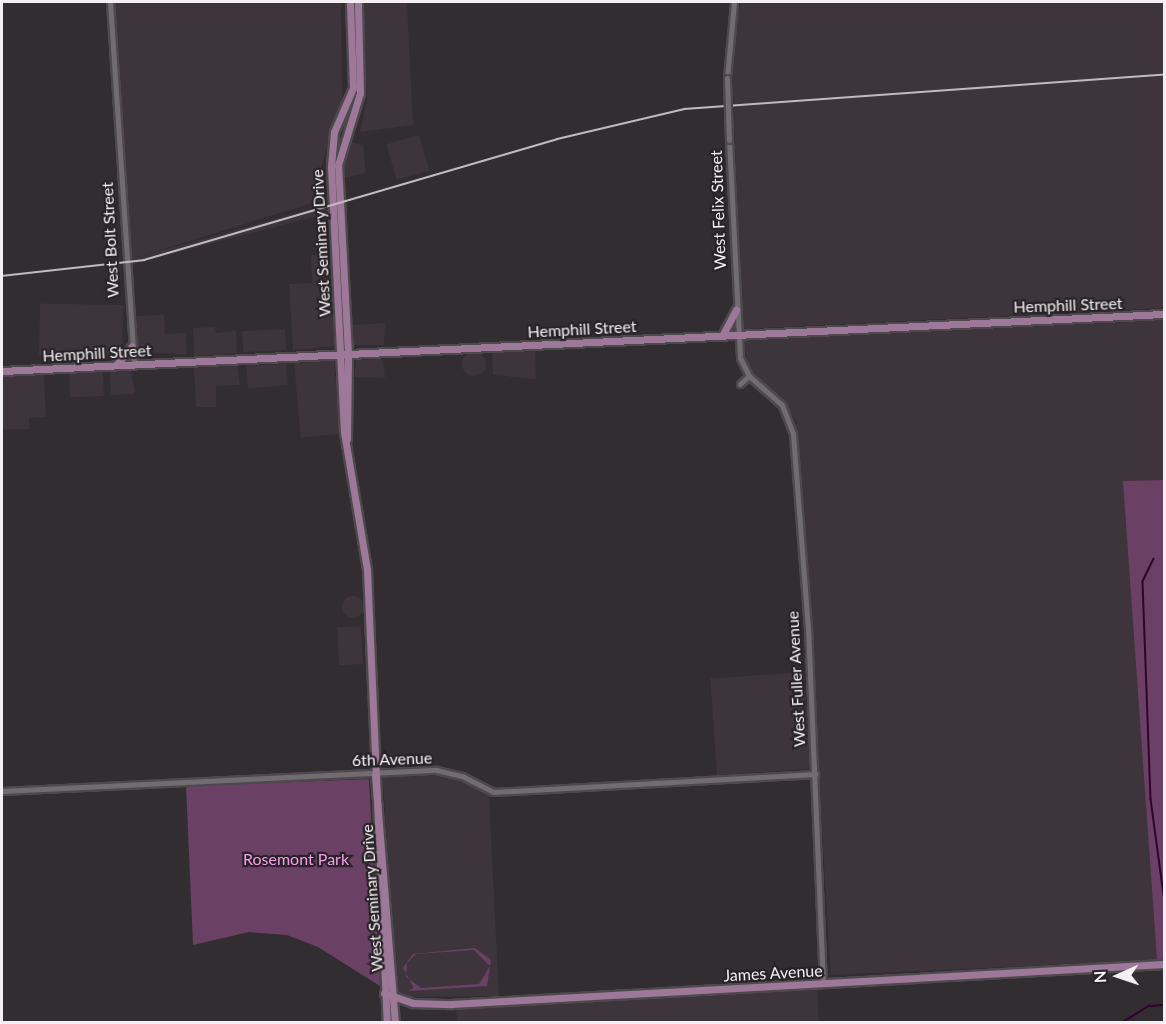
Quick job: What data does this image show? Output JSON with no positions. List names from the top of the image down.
{
  "streets": {
    "main road": ["West Seminary Drive", "Hemphill Street", "James Avenue"],
    "street": [
      "West Felix Street",
      "West Bolt Street",
      "West Fuller Avenue",
      "6th Avenue"
    ]
  },
  "crossings": [
    ["West Felix Street", "Hemphill Street"],
    ["West Felix Street", "West Fuller Avenue"],
    ["West Bolt Street", "Hemphill Street"],
    ["West Seminary Drive", "Hemphill Street"],
    ["West Seminary Drive", "6th Avenue"],
    ["West Seminary Drive", "James Avenue"],
    ["West Fuller Avenue", "6th Avenue"],
    ["West Fuller Avenue", "James Avenue"]
  ],
  "parks": ["Rosemont Park"],
  "north": "left"
}
